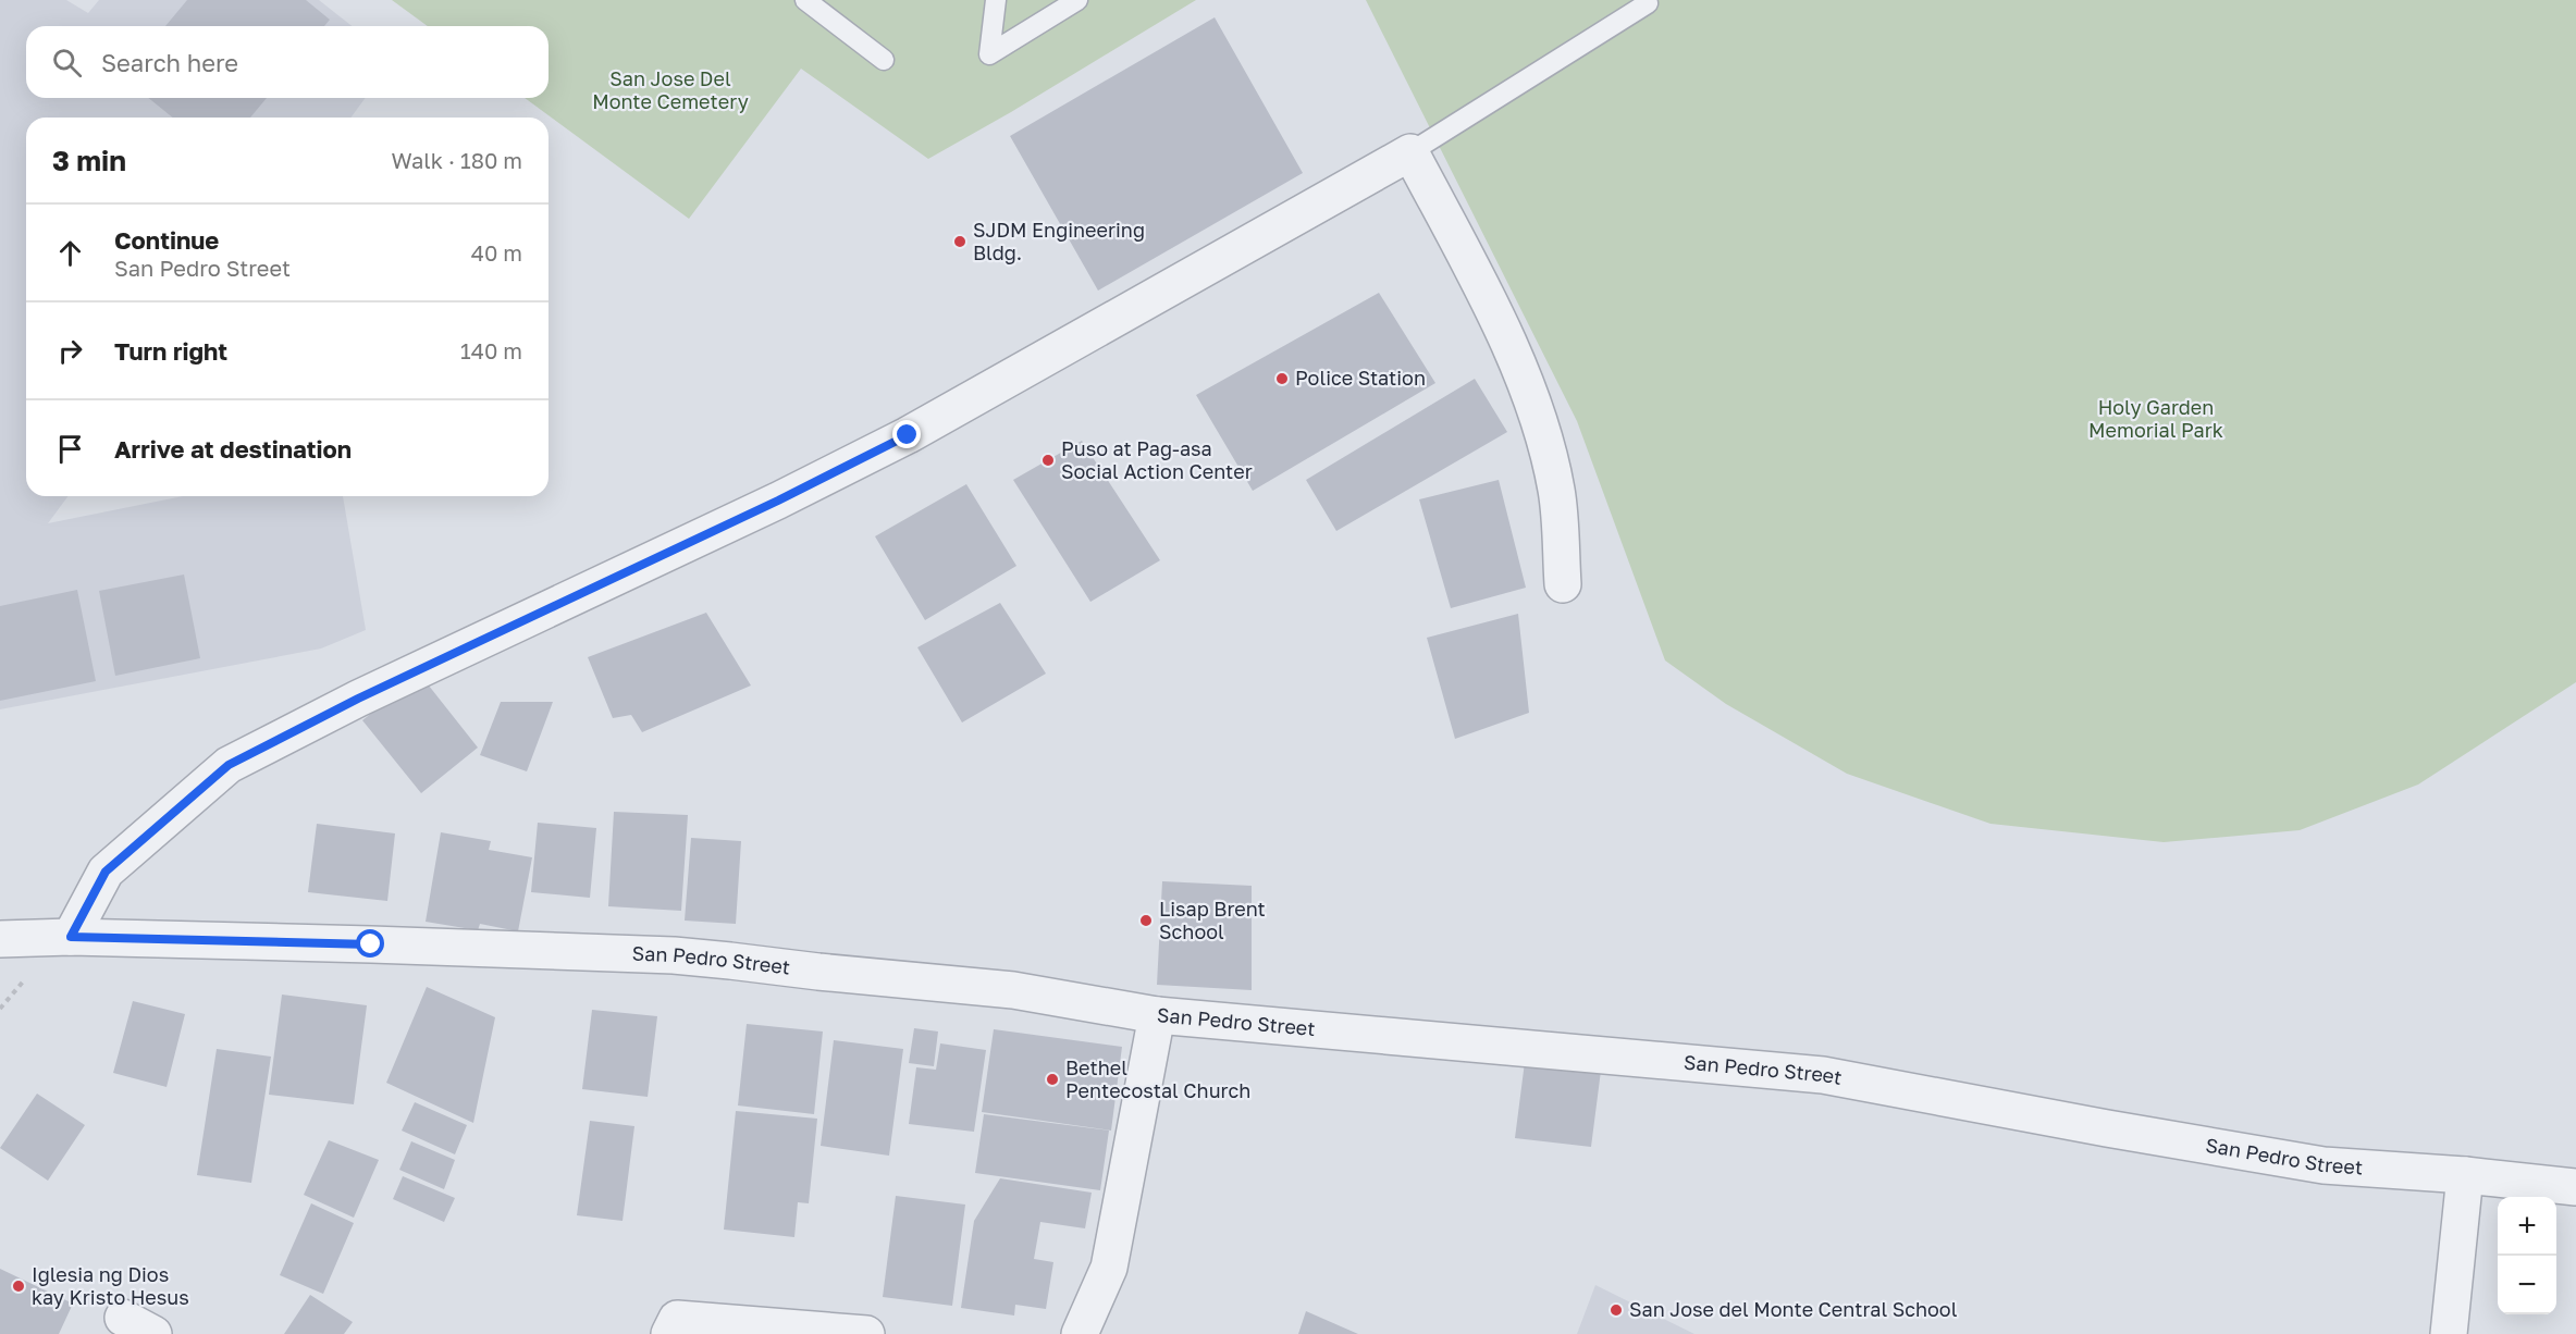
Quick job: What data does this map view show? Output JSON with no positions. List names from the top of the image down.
{
  "streets": {
    "street": ["San Pedro Street"]
  },
  "parks": ["San Jose Del Monte Cemetery", "Holy Garden Memorial Park"],
  "places": [
    "SJDM Engineering Bldg.",
    "Police Station",
    "Puso at Pag-asa Social Action Center",
    "Lisap Brent School",
    "Bethel Pentecostal Church",
    "Iglesia ng Dios kay Kristo Hesus",
    "San Jose del Monte Central School"
  ],
  "page": {
    "search": "Search here",
    "heading": ["3 min", "Walk · 180 m"],
    "list": [
      ["Continue", "San Pedro Street", "40 m"],
      ["Turn right", "140 m"],
      "Arrive at destination"
    ],
    "map_buttons": ["+", "−"]
  }
}
